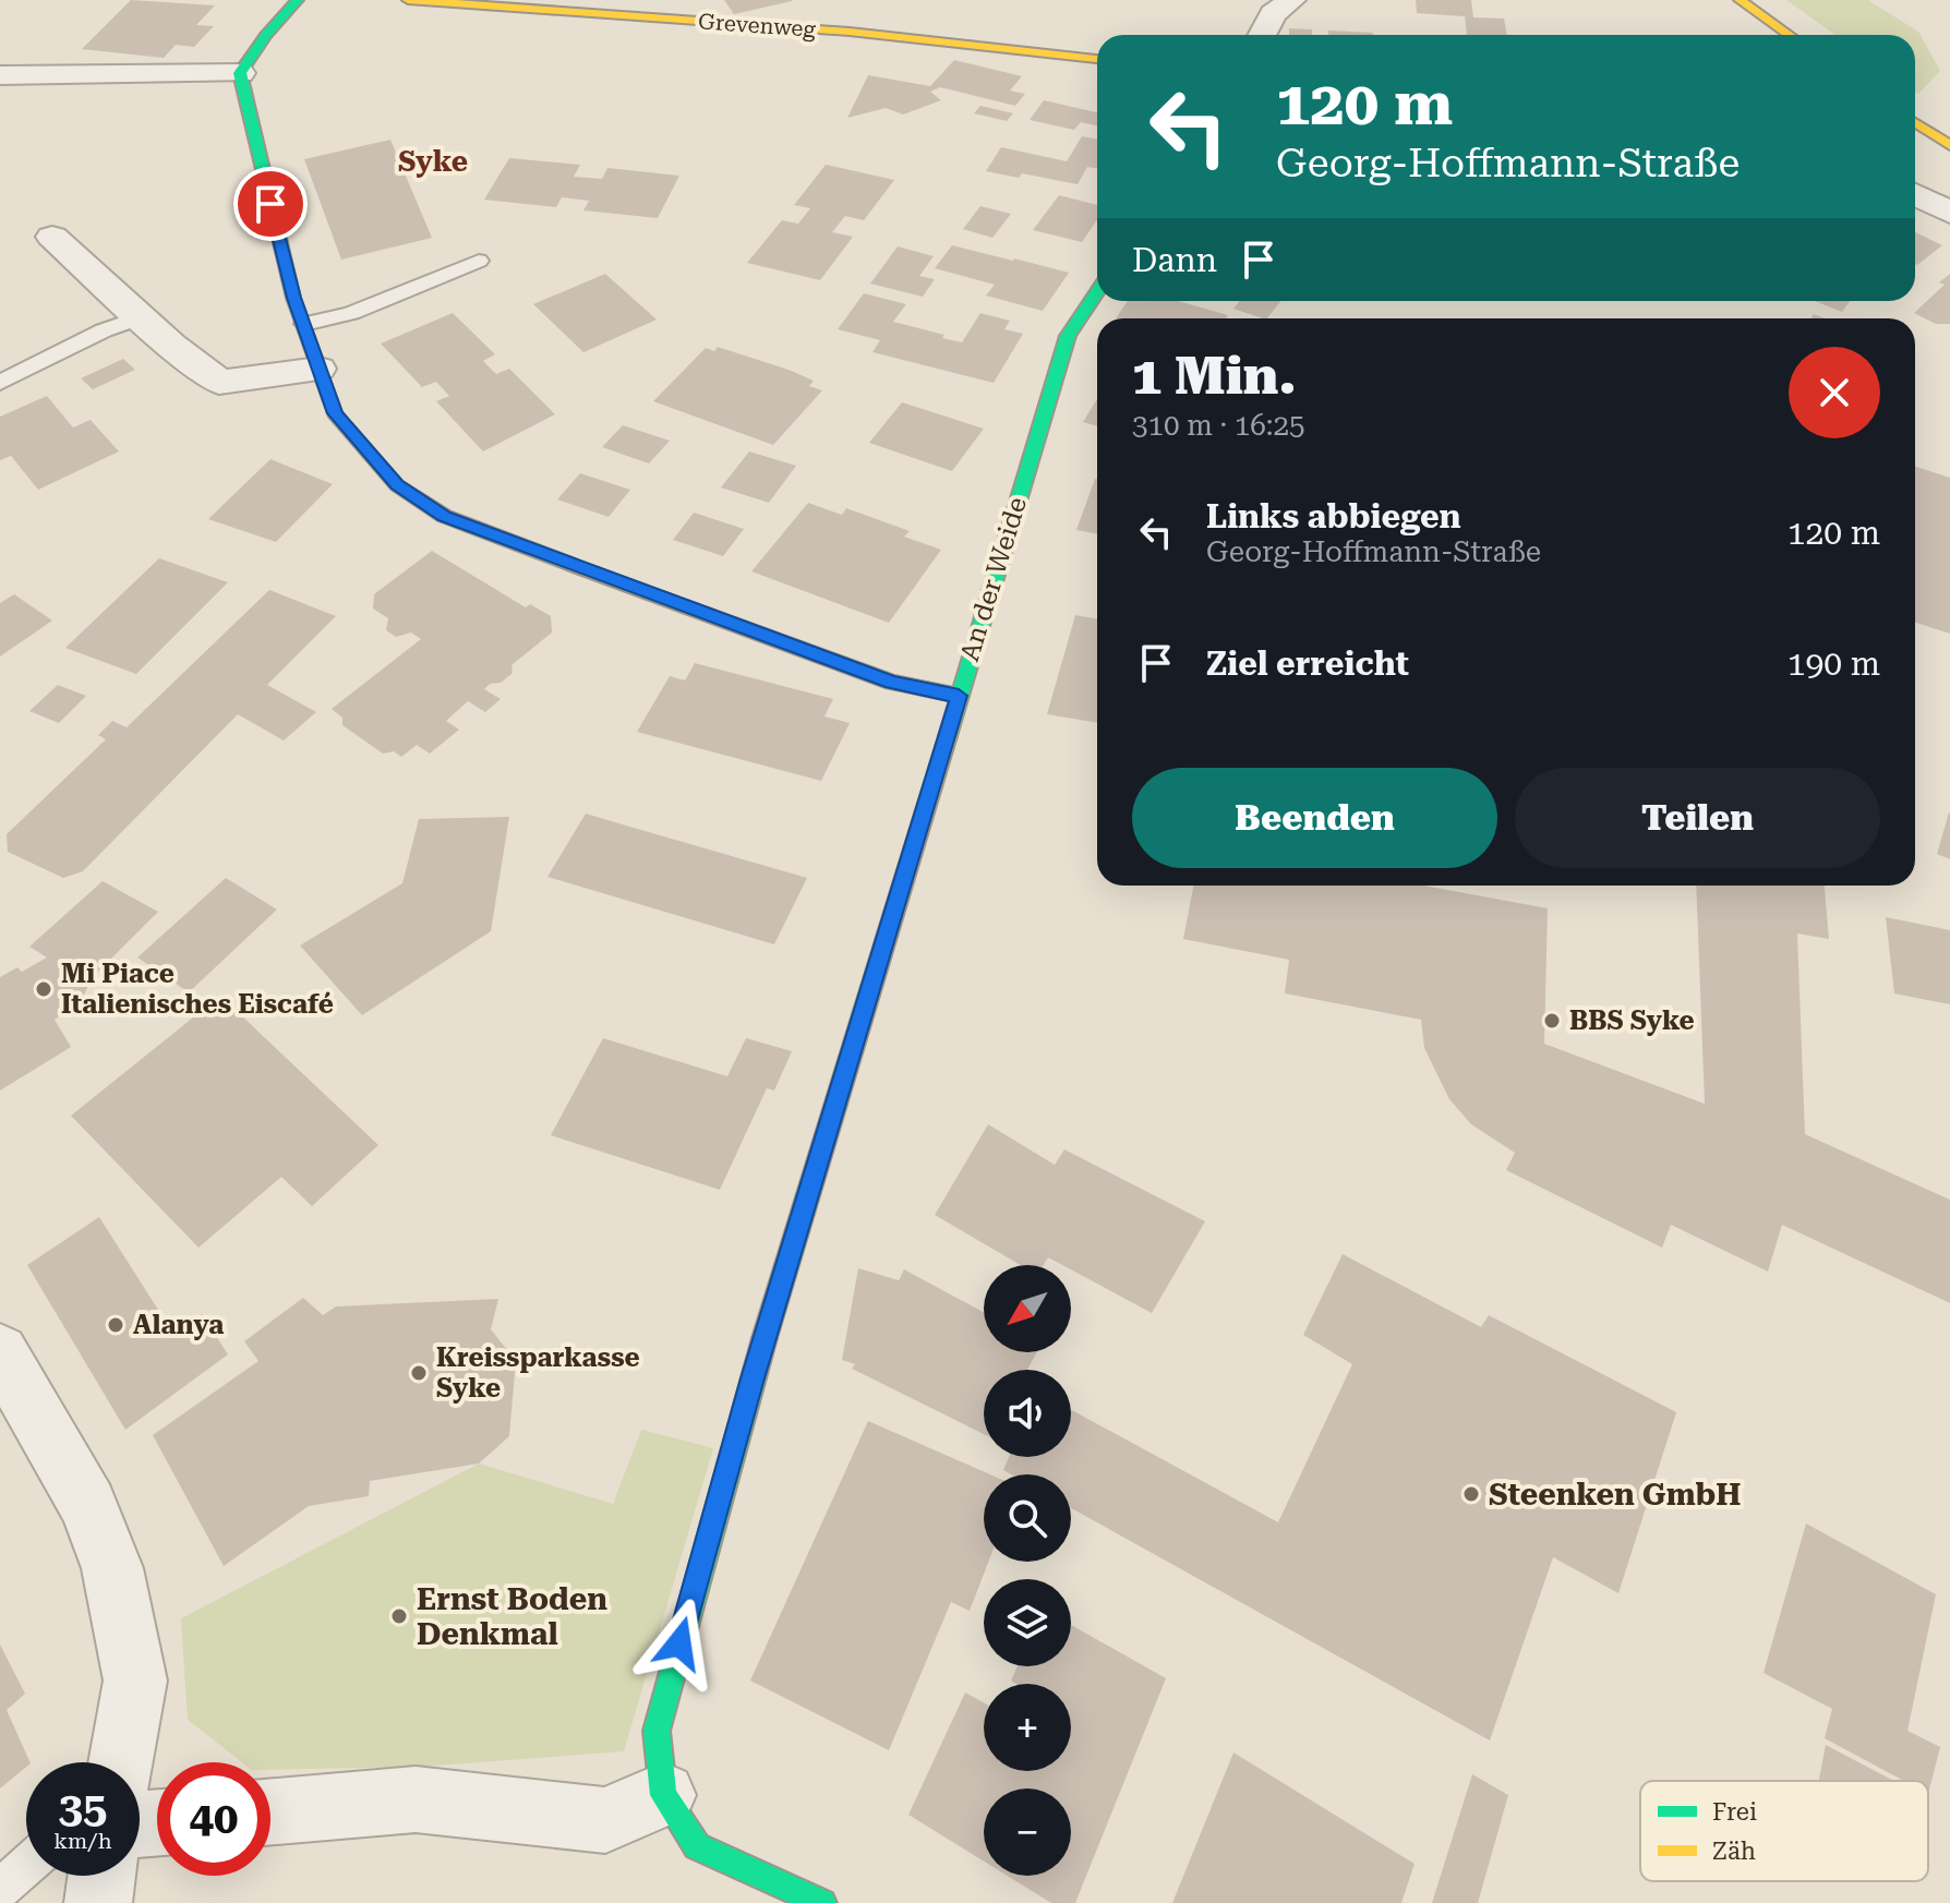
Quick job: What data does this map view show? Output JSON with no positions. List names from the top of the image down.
{
  "streets": {
    "street": ["Grevenweg", "An der Weide"]
  },
  "districts": ["Syke"],
  "places": [
    "Mi Piace Italienisches Eiscafé",
    "BBS Syke",
    "Alanya",
    "Kreissparkasse Syke",
    "Steenken GmbH",
    "Ernst Boden Denkmal"
  ],
  "legend": ["Frei", "Zäh"],
  "north": "bottom left",
  "page": {
    "turn": ["120 m", "Georg-Hoffmann-Straße"],
    "then": "Dann",
    "heading": ["1 Min.", "310 m · 16:25"],
    "list": [
      {
        "name": "Links abbiegen",
        "note": "Georg-Hoffmann-Straße",
        "value": "120 m"
      },
      {
        "name": "Ziel erreicht",
        "value": "190 m"
      }
    ],
    "buttons": ["Beenden", "Teilen"],
    "map_buttons": ["+", "−"],
    "speed": "35 km/h",
    "limit": "40"
  }
}
